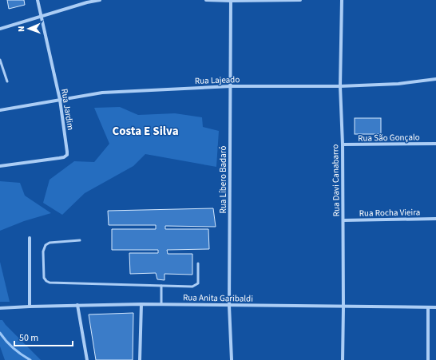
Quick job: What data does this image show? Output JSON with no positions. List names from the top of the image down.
{
  "streets": {
    "street": [
      "Rua Lajeado",
      "Rua Jardim",
      "Rua São Gonçalo",
      "Rua Líbero Badaró",
      "Rua Davi Canabarro",
      "Rua Rocha Vieira",
      "Rua Anita Garibaldi"
    ]
  },
  "crossings": [
    ["Rua Lajeado", "Rua Jardim"],
    ["Rua Lajeado", "Rua Líbero Badaró"],
    ["Rua Lajeado", "Rua Davi Canabarro"],
    ["Rua São Gonçalo", "Rua Davi Canabarro"],
    ["Rua Líbero Badaró", "Rua Anita Garibaldi"],
    ["Rua Davi Canabarro", "Rua Rocha Vieira"],
    ["Rua Davi Canabarro", "Rua Anita Garibaldi"]
  ],
  "districts": ["Costa E Silva"],
  "scale_bar": "50 m",
  "north": "left"
}
